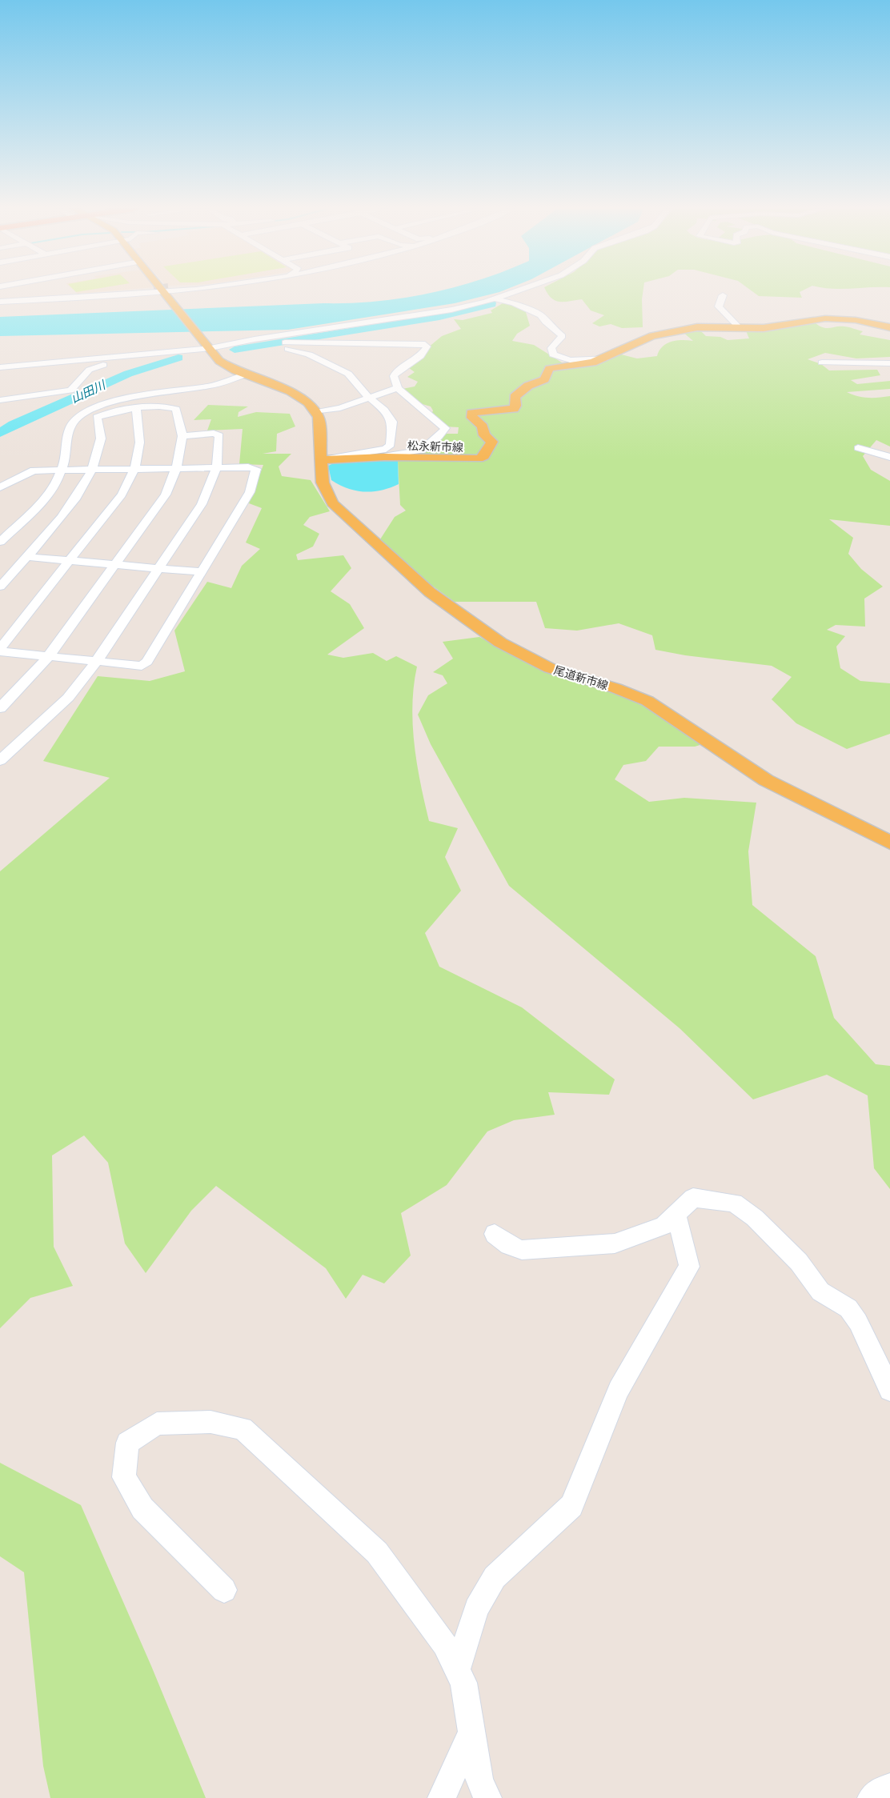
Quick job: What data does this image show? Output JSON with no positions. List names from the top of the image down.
{
  "streets": {
    "main road": ["松永新市線", "尾道新市線"]
  },
  "crossings": [
    ["松永新市線", "尾道新市線"]
  ],
  "water": ["山田川"]
}
